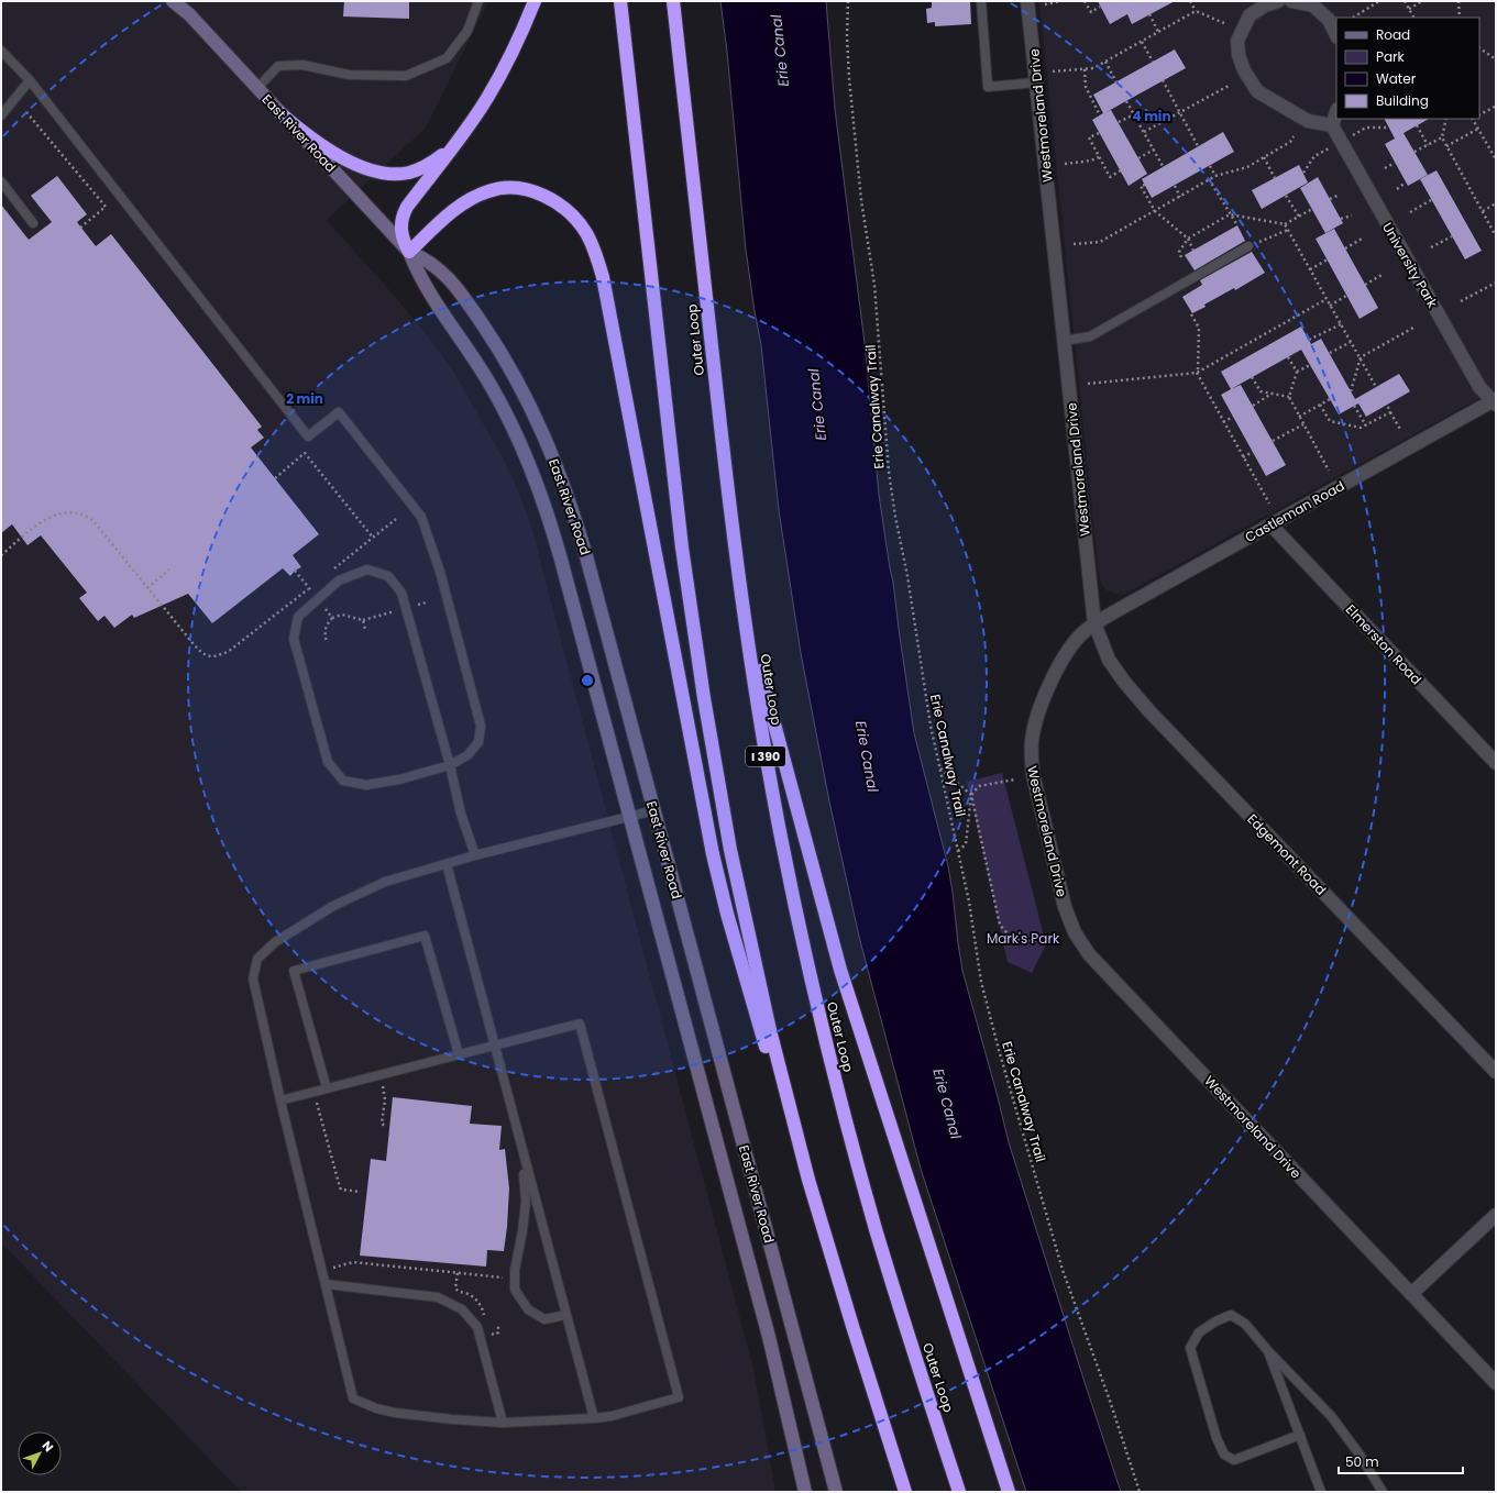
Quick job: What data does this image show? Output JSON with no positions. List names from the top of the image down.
{
  "streets": {
    "highway": ["Outer Loop", "I 390"],
    "street": [
      "Westmoreland Drive",
      "East River Road",
      "University Park",
      "Castleman Road",
      "Elmerston Road",
      "Edgemont Road"
    ],
    "path": ["Erie Canalway Trail"]
  },
  "crossings": [
    ["Westmoreland Drive", "Castleman Road"],
    ["Westmoreland Drive", "Edgemont Road"],
    ["University Park", "Castleman Road"],
    ["Castleman Road", "Elmerston Road"],
    ["Castleman Road", "Edgemont Road"]
  ],
  "water": ["Erie Canal"],
  "parks": ["Mark's Park"],
  "legend": [
    "Road",
    "Park",
    "Water",
    "Building"
  ],
  "scale_bar": "50 m",
  "north": "top right",
  "rings": ["4 min", "2 min"]
}
